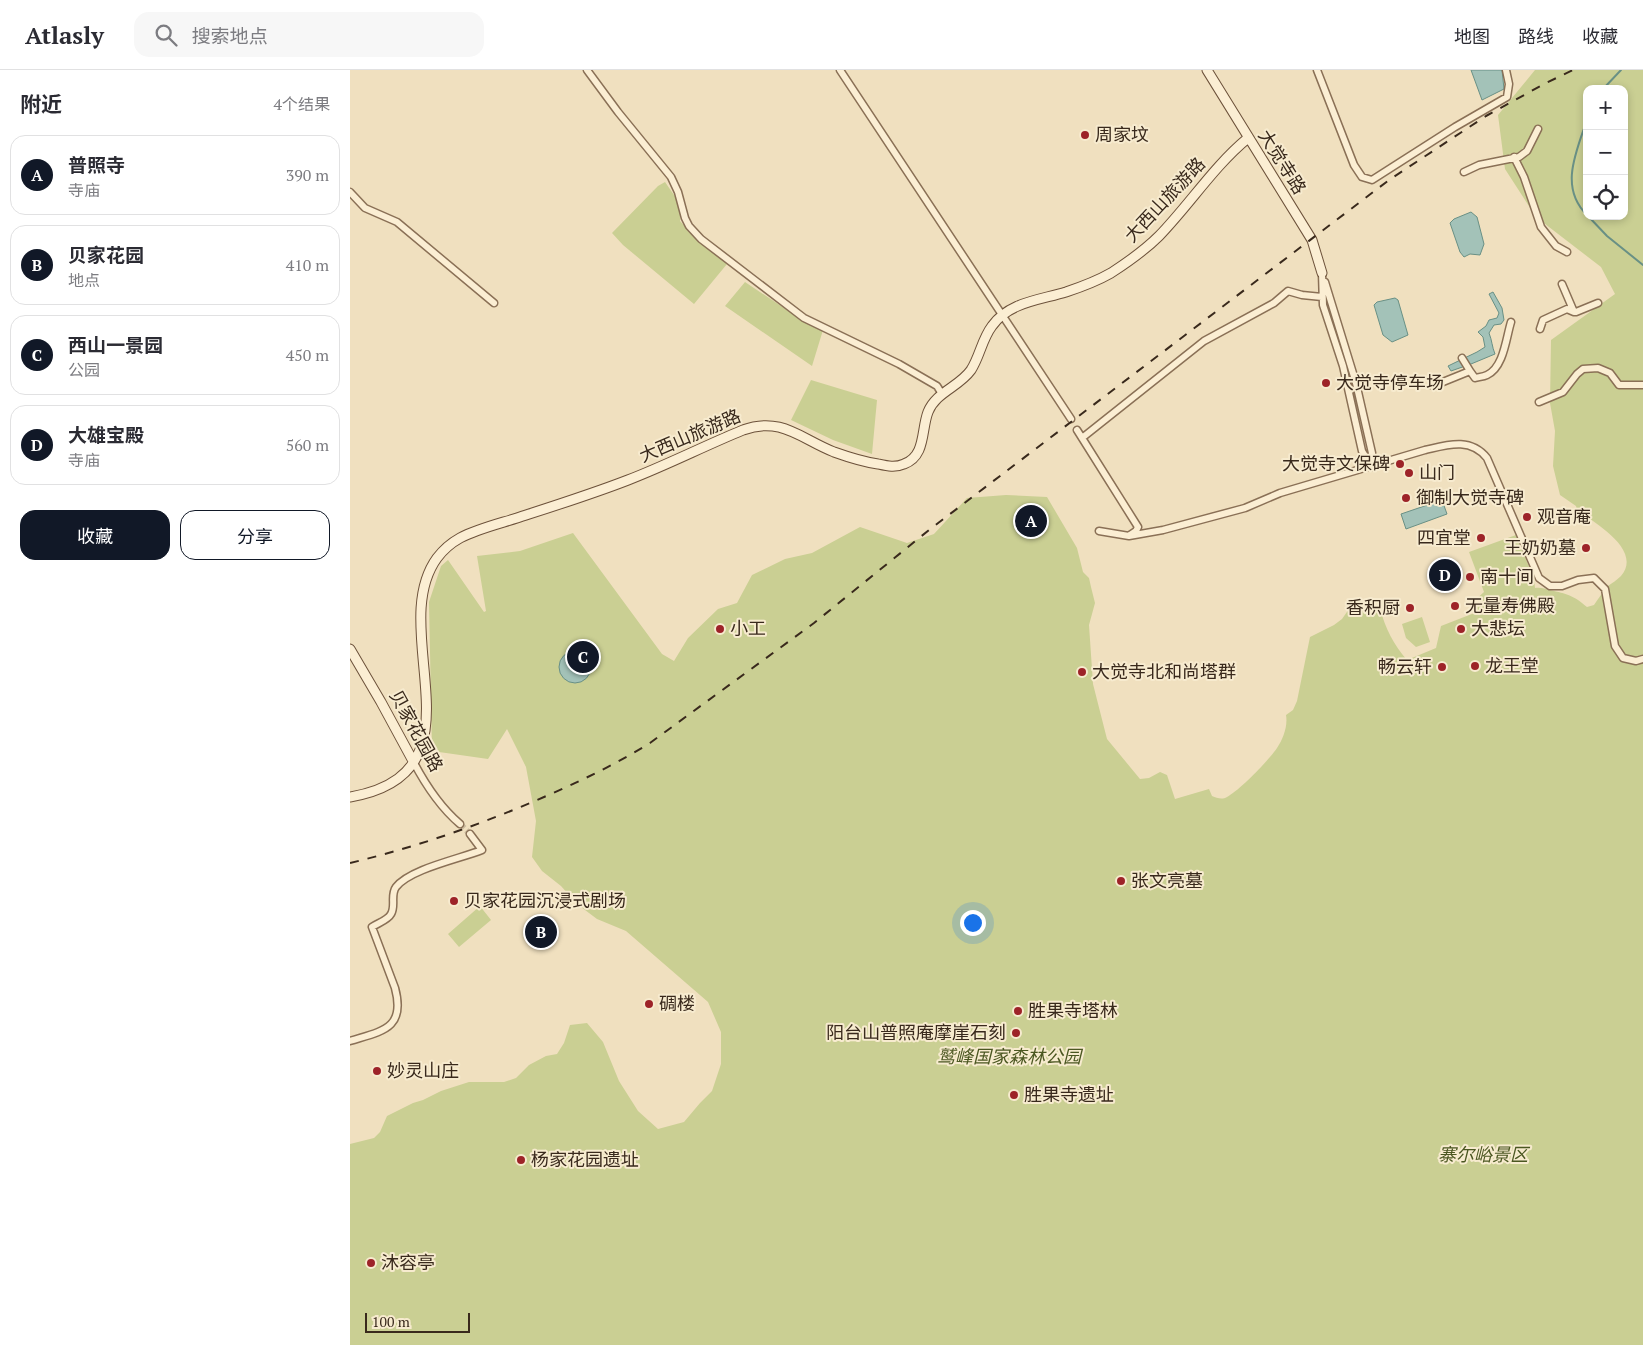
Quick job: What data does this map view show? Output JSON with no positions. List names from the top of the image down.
{
  "streets": {
    "street": ["大觉寺路", "大西山旅游路", "贝家花园路"]
  },
  "crossings": [
    ["大觉寺路", "大西山旅游路"],
    ["大西山旅游路", "贝家花园路"]
  ],
  "parks": ["鹫峰国家森林公园", "寨尔峪景区"],
  "places": [
    "周家坟",
    "大觉寺停车场",
    "大觉寺文保碑",
    "山门",
    "御制大觉寺碑",
    "观音庵",
    "四宜堂",
    "王奶奶墓",
    "南十间",
    "无量寿佛殿",
    "香积厨",
    "小工",
    "大悲坛",
    "龙王堂",
    "畅云轩",
    "大觉寺北和尚塔群",
    "张文亮墓",
    "贝家花园沉浸式剧场",
    "碉楼",
    "胜果寺塔林",
    "阳台山普照庵摩崖石刻",
    "妙灵山庄",
    "胜果寺遗址",
    "杨家花园遗址",
    "沐容亭"
  ],
  "scale_bar": "100 m",
  "page": {
    "header": "Atlasly",
    "search": "搜索地点",
    "nav": ["地图", "路线", "收藏"],
    "heading": ["附近", "4个结果"],
    "map_buttons": ["+", "−"],
    "list": [
      {
        "mark": "A",
        "name": "普照寺",
        "note": "寺庙",
        "value": "390 m"
      },
      {
        "mark": "B",
        "name": "贝家花园",
        "note": "地点",
        "value": "410 m"
      },
      {
        "mark": "C",
        "name": "西山一景园",
        "note": "公园",
        "value": "450 m"
      },
      {
        "mark": "D",
        "name": "大雄宝殿",
        "note": "寺庙",
        "value": "560 m"
      }
    ],
    "buttons": ["收藏", "分享"],
    "pins": [
      "A",
      "D",
      "C",
      "B"
    ],
    "scale": "100 m"
  }
}
